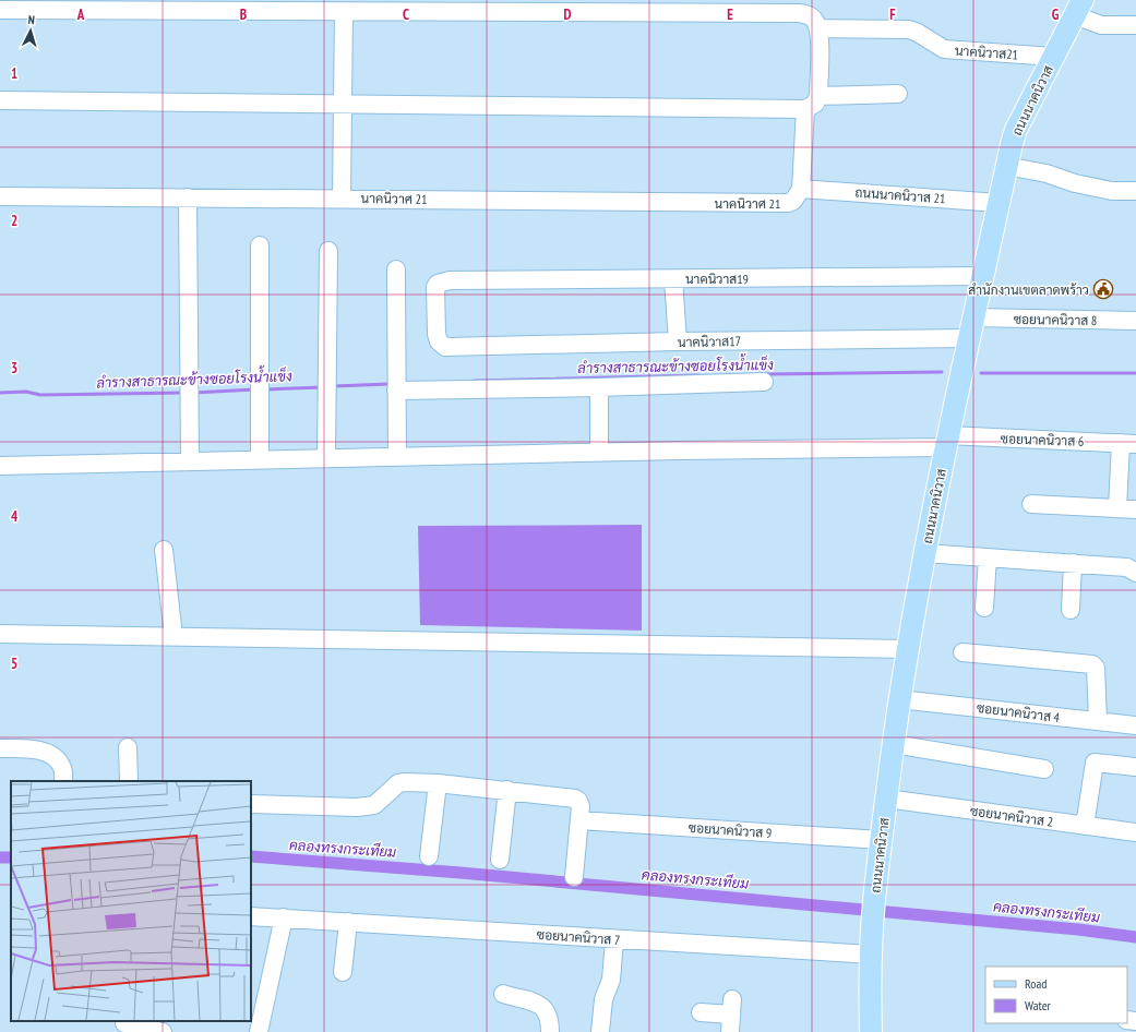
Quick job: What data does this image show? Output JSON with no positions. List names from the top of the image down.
{
  "streets": {
    "main road": ["ถนนนาคนิวาส"],
    "street": [
      "นาคนิวาส21",
      "ถนนนาคนิวาส 21",
      "นาคนิวาศ 21",
      "นาคนิวาส19",
      "ซอยนาคนิวาส 8",
      "นาคนิวาส17",
      "ซอยนาคนิวาส 6",
      "ซอยนาคนิวาส 4",
      "ซอยนาคนิวาส 2",
      "ซอยนาคนิวาส 9",
      "ซอยนาคนิวาส 7"
    ]
  },
  "crossings": [
    ["นาคนิวาส21", "ถนนนาคนิวาส"],
    ["ถนนนาคนิวาส", "ถนนนาคนิวาส 21"],
    ["ถนนนาคนิวาส", "นาคนิวาส19"],
    ["ถนนนาคนิวาส", "ซอยนาคนิวาส 8"],
    ["ถนนนาคนิวาส", "นาคนิวาส17"],
    ["ถนนนาคนิวาส", "ซอยนาคนิวาส 6"],
    ["ถนนนาคนิวาส", "ซอยนาคนิวาส 4"],
    ["ถนนนาคนิวาส", "ซอยนาคนิวาส 2"],
    ["ถนนนาคนิวาส", "ซอยนาคนิวาส 9"],
    ["ถนนนาคนิวาส", "ซอยนาคนิวาส 7"],
    ["ถนนนาคนิวาส 21", "นาคนิวาศ 21"],
    ["นาคนิวาส19", "นาคนิวาส17"]
  ],
  "water": ["ลำรางสาธารณะข้างซอยโรงน้ำแข็ง", "คลองทรงกระเทียม"],
  "places": {
    "public building": ["สำนักงานเขตลาดพร้าว"]
  },
  "legend": ["Road", "Water"],
  "north": "top",
  "grid": {
    "columns": [
      "A",
      "B",
      "C",
      "D",
      "E",
      "F",
      "G"
    ],
    "rows": [
      "1",
      "2",
      "3",
      "4",
      "5"
    ]
  }
}
